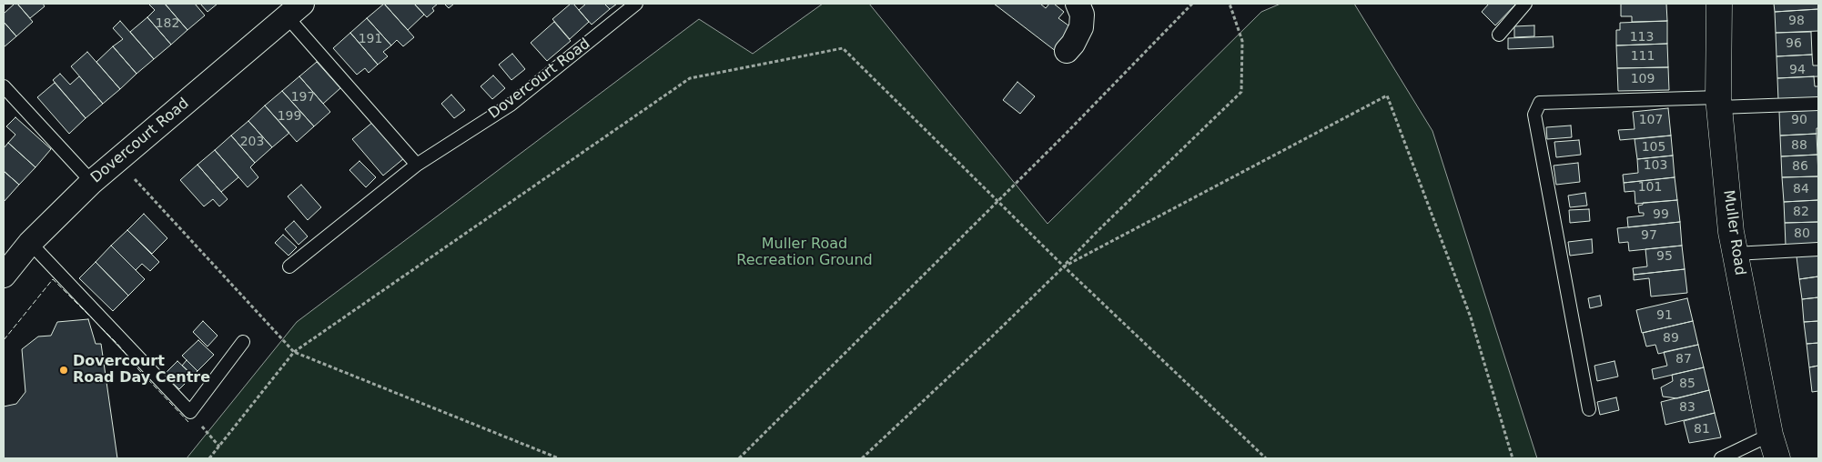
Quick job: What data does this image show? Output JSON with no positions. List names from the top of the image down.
{
  "streets": {
    "main road": ["Muller Road"],
    "street": ["Dovercourt Road"]
  },
  "parks": ["Muller Road Recreation Ground"],
  "places": ["Dovercourt Road Day Centre"],
  "house_numbers": [
    "98",
    "182",
    "113",
    "191",
    "96",
    "111",
    "94",
    "109",
    "197",
    "199",
    "107",
    "90",
    "203",
    "88",
    "105",
    "103",
    "86",
    "101",
    "84",
    "82",
    "99",
    "80",
    "97",
    "95",
    "91",
    "89",
    "87",
    "85",
    "83",
    "81"
  ]
}
